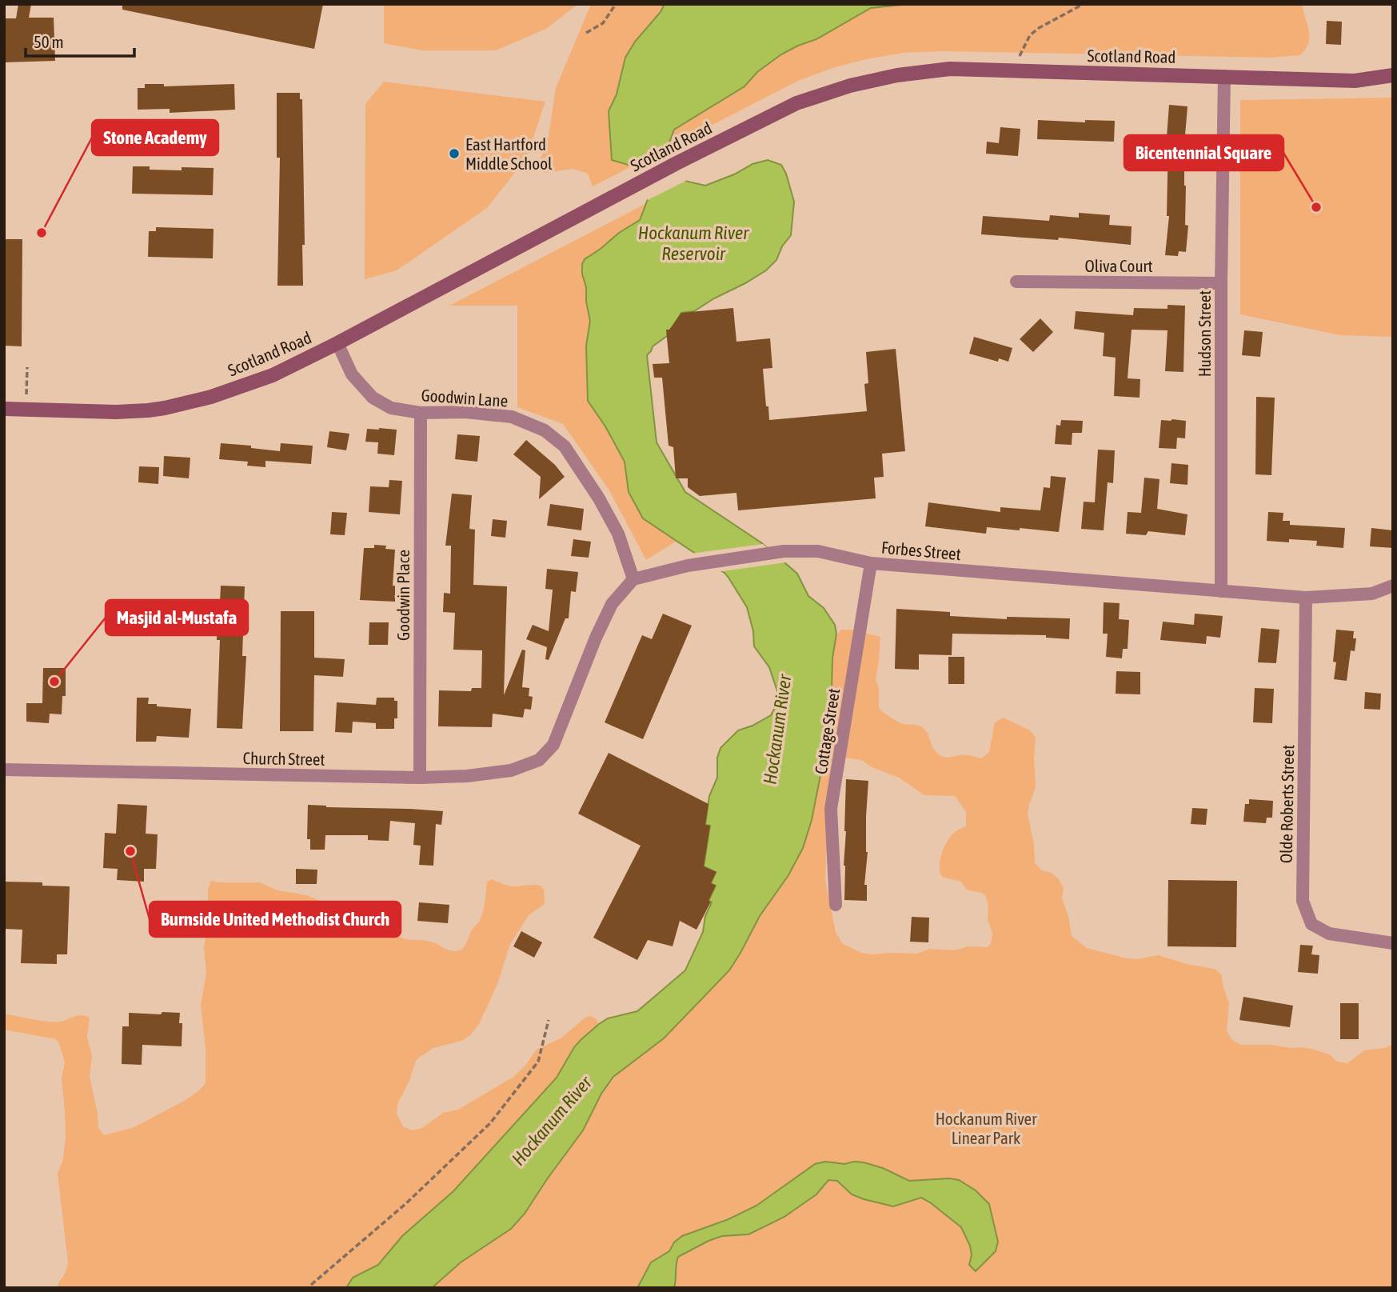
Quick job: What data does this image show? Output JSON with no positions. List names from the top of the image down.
{
  "streets": {
    "main road": ["Scotland Road"],
    "street": [
      "Oliva Court",
      "Hudson Street",
      "Goodwin Lane",
      "Forbes Street",
      "Goodwin Place",
      "Cottage Street",
      "Church Street",
      "Olde Roberts Street"
    ]
  },
  "crossings": [
    ["Scotland Road", "Hudson Street"],
    ["Scotland Road", "Goodwin Lane"],
    ["Oliva Court", "Hudson Street"],
    ["Hudson Street", "Forbes Street"],
    ["Goodwin Lane", "Forbes Street"],
    ["Goodwin Lane", "Goodwin Place"],
    ["Goodwin Lane", "Church Street"],
    ["Forbes Street", "Cottage Street"],
    ["Forbes Street", "Church Street"],
    ["Forbes Street", "Olde Roberts Street"],
    ["Goodwin Place", "Church Street"]
  ],
  "water": ["Hockanum River Reservoir", "Hockanum River"],
  "parks": ["Hockanum River Linear Park"],
  "places": [
    "East Hartford Middle School",
    "Bicentennial Square",
    "Stone Academy",
    "Masjid al-Mustafa",
    "Burnside United Methodist Church"
  ],
  "scale_bar": "50 m"
}
